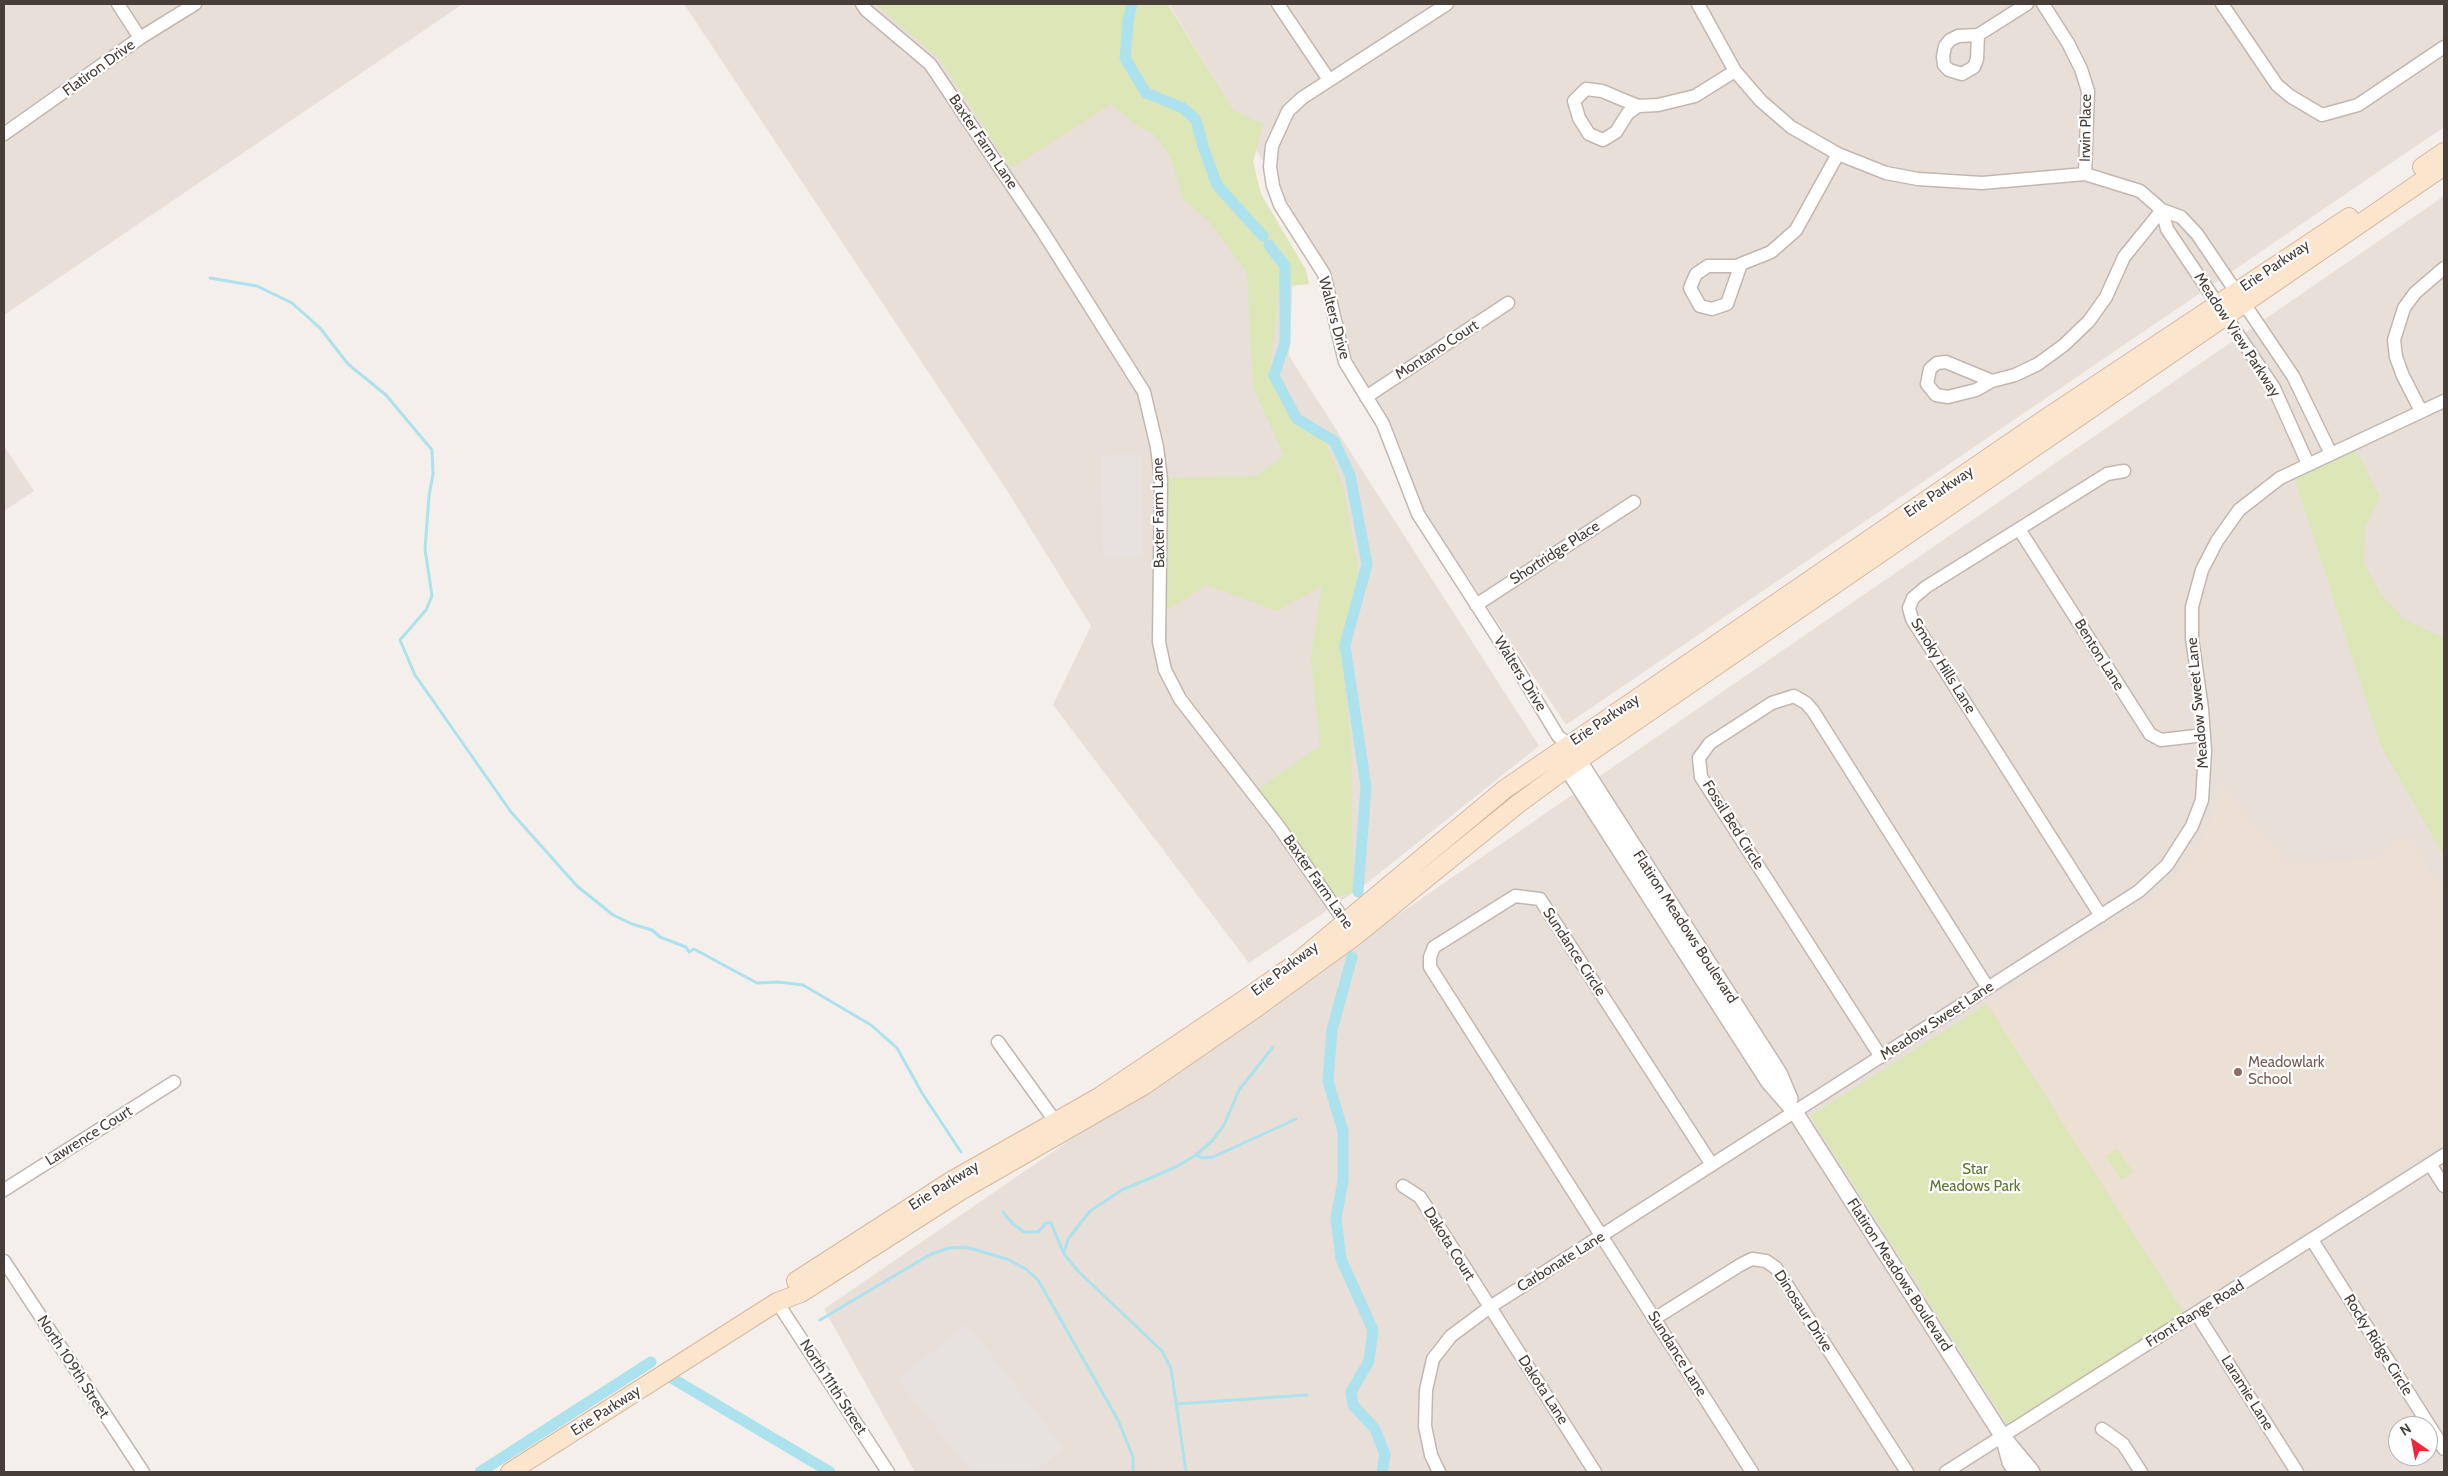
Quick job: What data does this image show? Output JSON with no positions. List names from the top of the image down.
{
  "streets": {
    "main road": ["Erie Parkway"],
    "street": [
      "Flatiron Drive",
      "Irwin Place",
      "Baxter Farm Lane",
      "Walters Drive",
      "Meadow View Parkway",
      "Montano Court",
      "Shortridge Place",
      "Benton Lane",
      "Smoky Hills Lane",
      "Meadow Sweet Lane",
      "Fossil Bed Circle",
      "Flatiron Meadows Boulevard",
      "Sundance Circle",
      "Lawrence Court",
      "Dakota Court",
      "Carbonate Lane",
      "Dinosaur Drive",
      "Front Range Road",
      "Rocky Ridge Circle",
      "Sundance Lane",
      "North 109th Street",
      "North 111th Street",
      "Dakota Lane",
      "Laramie Lane"
    ]
  },
  "crossings": [
    ["Irwin Place", "Meadow View Parkway"],
    ["Baxter Farm Lane", "Erie Parkway"],
    ["Erie Parkway", "Walters Drive"],
    ["Erie Parkway", "Meadow View Parkway"],
    ["Erie Parkway", "Flatiron Meadows Boulevard"],
    ["Erie Parkway", "North 111th Street"],
    ["Walters Drive", "Montano Court"],
    ["Walters Drive", "Shortridge Place"],
    ["Walters Drive", "Flatiron Meadows Boulevard"],
    ["Meadow View Parkway", "Meadow Sweet Lane"],
    ["Benton Lane", "Smoky Hills Lane"],
    ["Benton Lane", "Meadow Sweet Lane"],
    ["Smoky Hills Lane", "Meadow Sweet Lane"],
    ["Meadow Sweet Lane", "Fossil Bed Circle"],
    ["Meadow Sweet Lane", "Flatiron Meadows Boulevard"],
    ["Meadow Sweet Lane", "Carbonate Lane"],
    ["Flatiron Meadows Boulevard", "Carbonate Lane"],
    ["Flatiron Meadows Boulevard", "Front Range Road"],
    ["Sundance Circle", "Carbonate Lane"],
    ["Sundance Circle", "Sundance Lane"],
    ["Dakota Court", "Carbonate Lane"],
    ["Dakota Court", "Dakota Lane"],
    ["Carbonate Lane", "Sundance Lane"],
    ["Carbonate Lane", "Dakota Lane"],
    ["Dinosaur Drive", "Sundance Lane"],
    ["Front Range Road", "Rocky Ridge Circle"],
    ["Front Range Road", "Laramie Lane"]
  ],
  "parks": ["Star Meadows Park"],
  "places": ["Meadowlark School"],
  "north": "top left"
}
